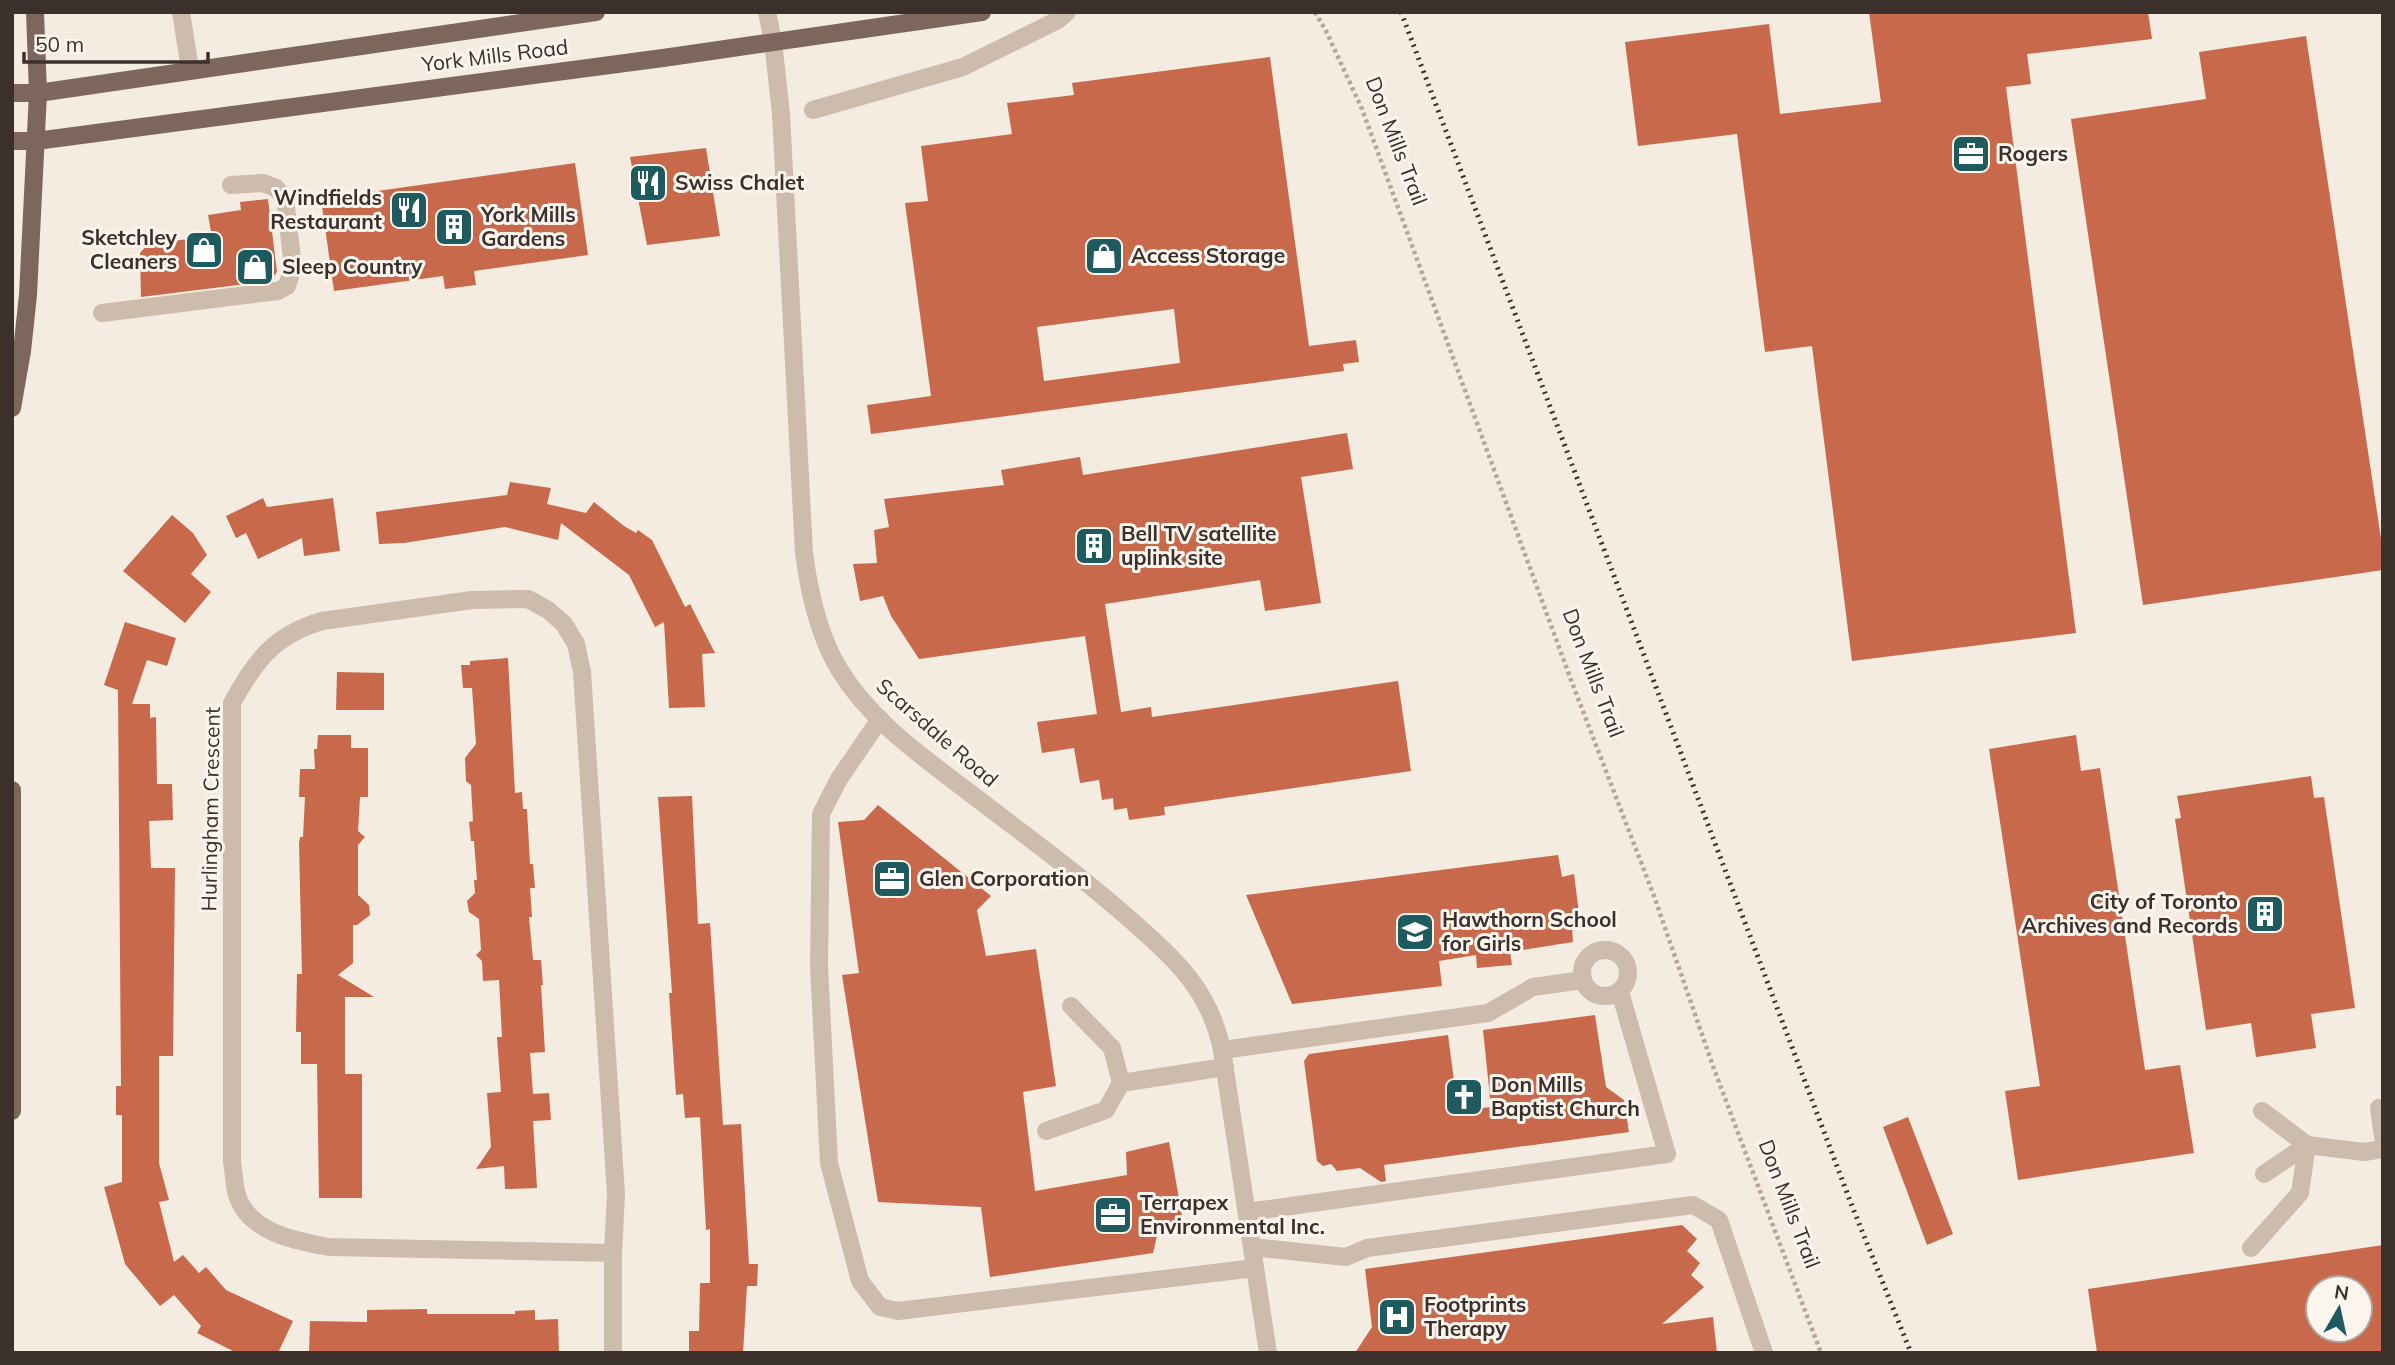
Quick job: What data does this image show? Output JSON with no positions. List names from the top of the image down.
{
  "streets": {
    "main road": ["York Mills Road"],
    "street": ["Scarsdale Road", "Hurlingham Crescent"],
    "path": ["Don Mills Trail"]
  },
  "crossings": [
    ["York Mills Road", "Scarsdale Road"]
  ],
  "places": {
    "office": ["Rogers", "Glen Corporation", "Terrapex Environmental Inc."],
    "restaurant": ["Swiss Chalet", "Windfields Restaurant"],
    "building": ["York Mills Gardens", "Bell TV satellite uplink site", "City of Toronto Archives and Records"],
    "shop": ["Sketchley Cleaners", "Access Storage", "Sleep Country"],
    "school or university": ["Hawthorn School for Girls"],
    "church": ["Don Mills Baptist Church"],
    "hospital": ["Footprints Therapy"]
  },
  "scale_bar": "50 m",
  "north": "top"
}
